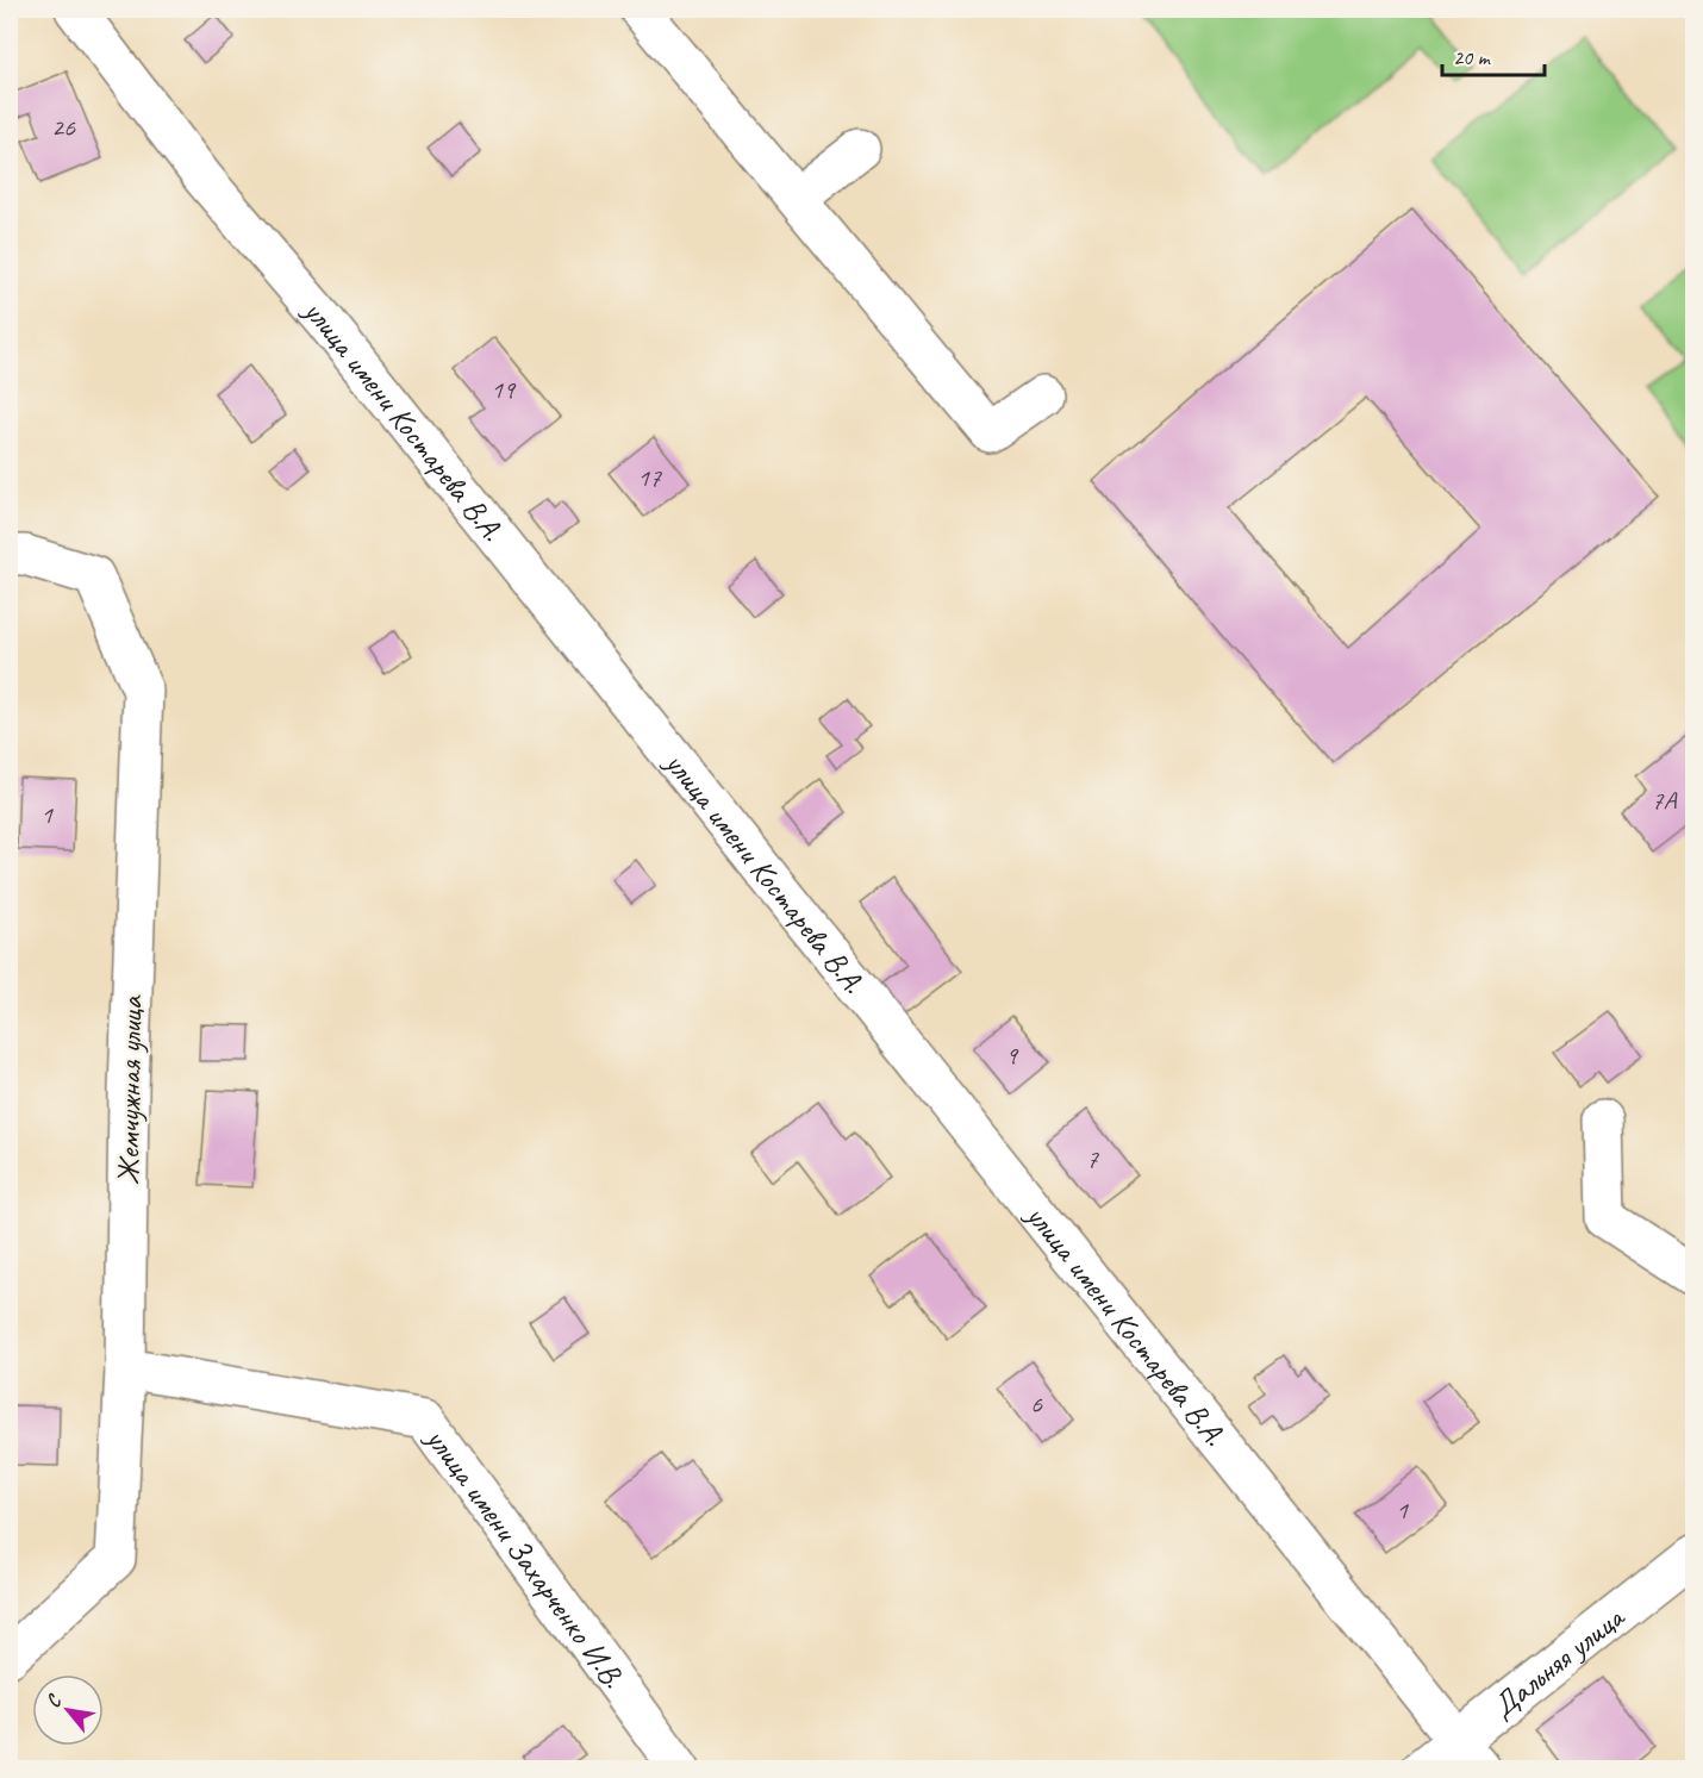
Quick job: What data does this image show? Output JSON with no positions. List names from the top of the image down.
{
  "streets": {
    "street": [
      "улица имени Костарева В.А.",
      "Жемчужная улица",
      "улица имени Захарченко И.В.",
      "Дальняя улица"
    ]
  },
  "crossings": [
    ["улица имени Костарева В.А.", "Дальняя улица"],
    ["Жемчужная улица", "улица имени Захарченко И.В."]
  ],
  "house_numbers": [
    "26",
    "19",
    "17",
    "7А",
    "1",
    "9",
    "7",
    "6",
    "1"
  ],
  "scale_bar": "20 m",
  "north": "top left"
}
